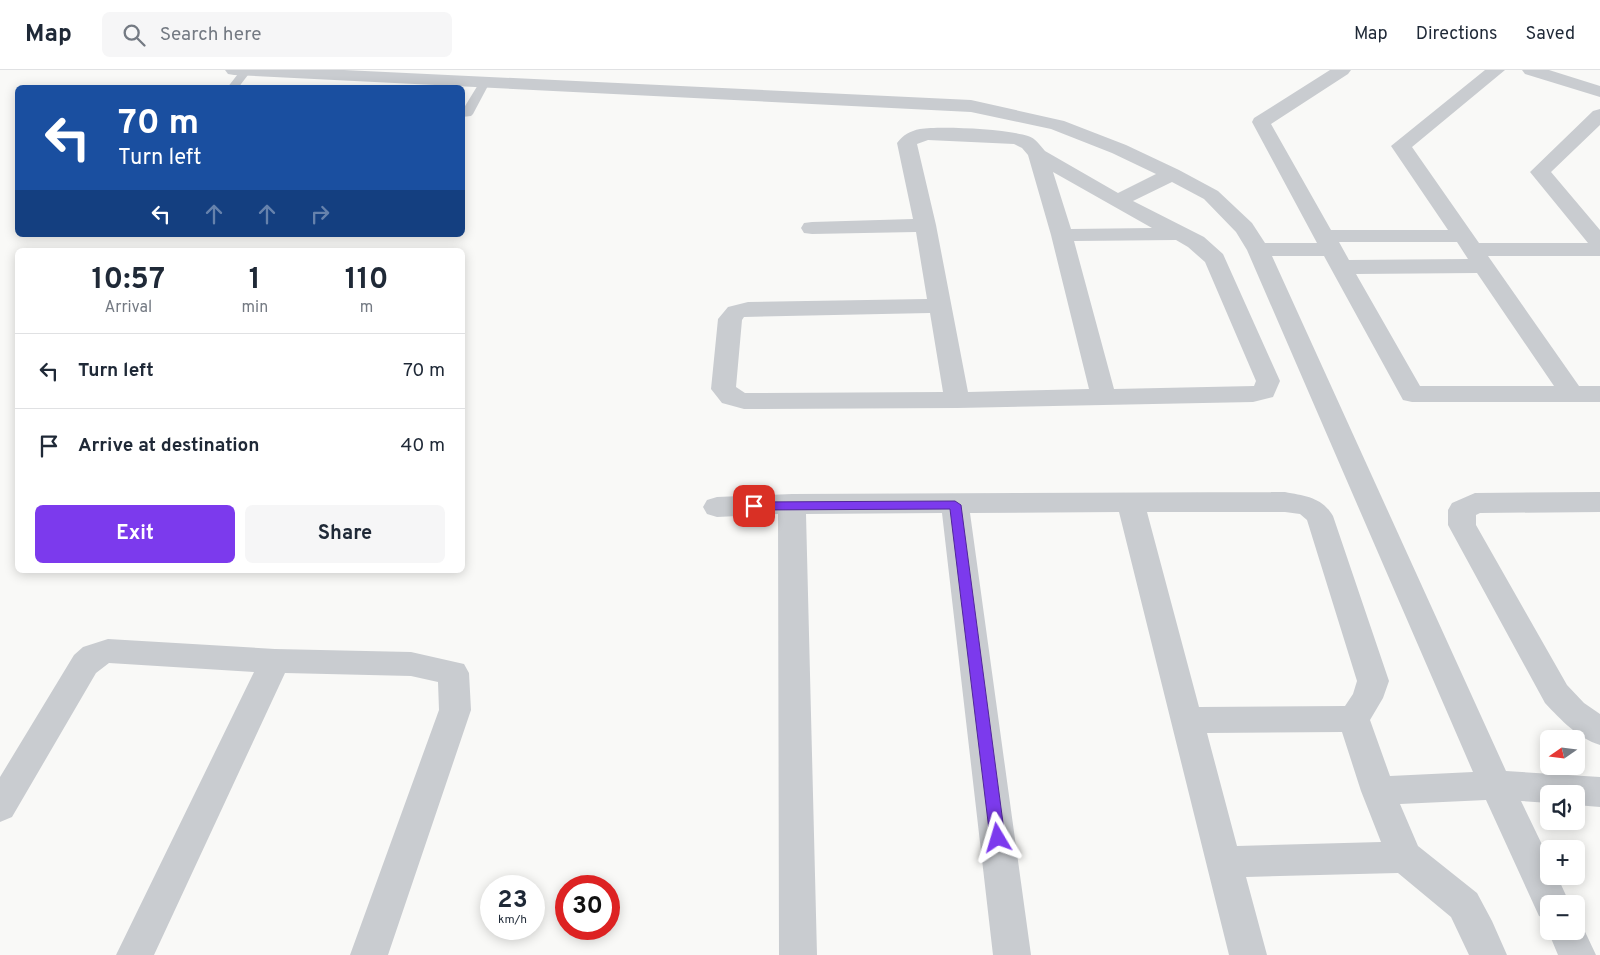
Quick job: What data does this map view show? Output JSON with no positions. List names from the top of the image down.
{
  "north": "left",
  "page": {
    "header": "Map",
    "search": "Search here",
    "nav": ["Map", "Directions", "Saved"],
    "turn": ["70 m", "Turn left"],
    "eta": [
      "10:57",
      "Arrival",
      "1",
      "min",
      "110",
      "m"
    ],
    "list": [
      {
        "name": "Turn left",
        "value": "70 m"
      },
      {
        "name": "Arrive at destination",
        "value": "40 m"
      }
    ],
    "buttons": ["Exit", "Share"],
    "map_buttons": ["+", "−"],
    "speed": "23 km/h",
    "limit": "30"
  }
}
